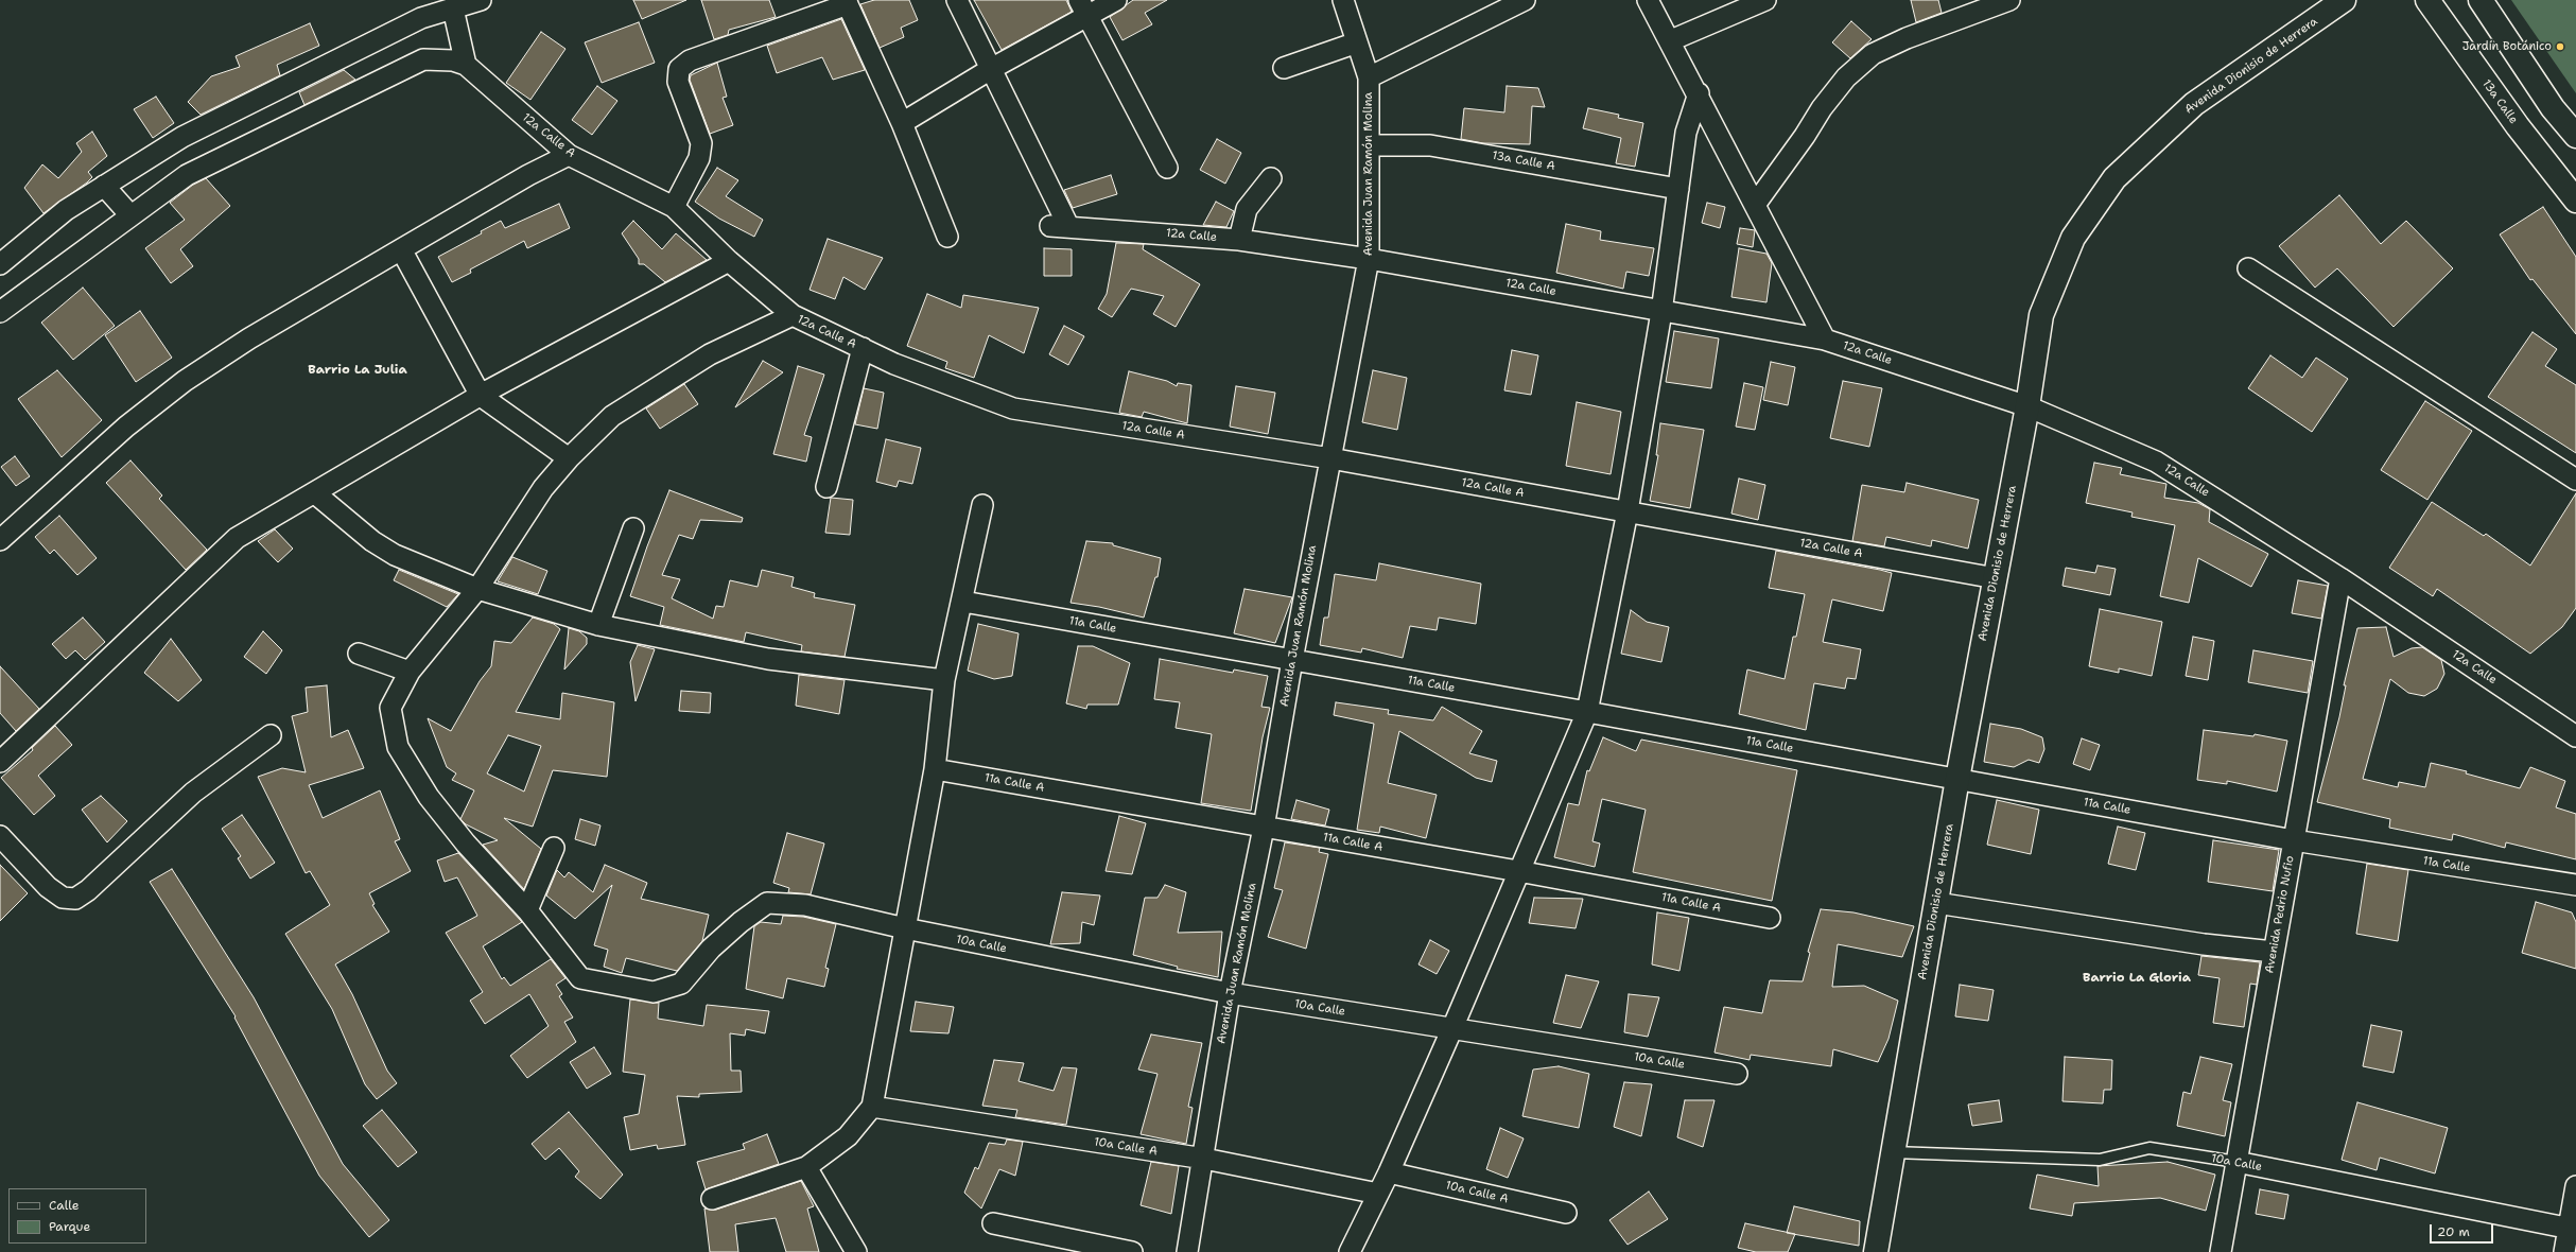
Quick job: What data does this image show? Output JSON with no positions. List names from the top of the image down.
{
  "streets": {
    "street": [
      "Avenida Dionisio de Herrera",
      "13a Calle",
      "12a Calle A",
      "13a Calle A",
      "Avenida Juan Ramón Molina",
      "12a Calle",
      "11a Calle",
      "11a Calle A",
      "Avenida Pedrio Nufio",
      "10a Calle",
      "10a Calle A"
    ]
  },
  "crossings": [
    ["Avenida Dionisio de Herrera", "12a Calle A"],
    ["Avenida Dionisio de Herrera", "12a Calle"],
    ["Avenida Dionisio de Herrera", "11a Calle"],
    ["Avenida Dionisio de Herrera", "10a Calle"],
    ["12a Calle A", "Avenida Juan Ramón Molina"],
    ["12a Calle A", "10a Calle"],
    ["13a Calle A", "Avenida Juan Ramón Molina"],
    ["Avenida Juan Ramón Molina", "12a Calle"],
    ["Avenida Juan Ramón Molina", "11a Calle"],
    ["Avenida Juan Ramón Molina", "11a Calle A"],
    ["Avenida Juan Ramón Molina", "10a Calle"],
    ["Avenida Juan Ramón Molina", "10a Calle A"],
    ["12a Calle", "Avenida Pedrio Nufio"],
    ["11a Calle", "Avenida Pedrio Nufio"],
    ["Avenida Pedrio Nufio", "10a Calle"]
  ],
  "districts": ["Barrio La Julia", "Barrio La Gloria"],
  "places": ["Jardín Botánico"],
  "legend": ["Calle", "Parque"],
  "scale_bar": "20 m"
}
